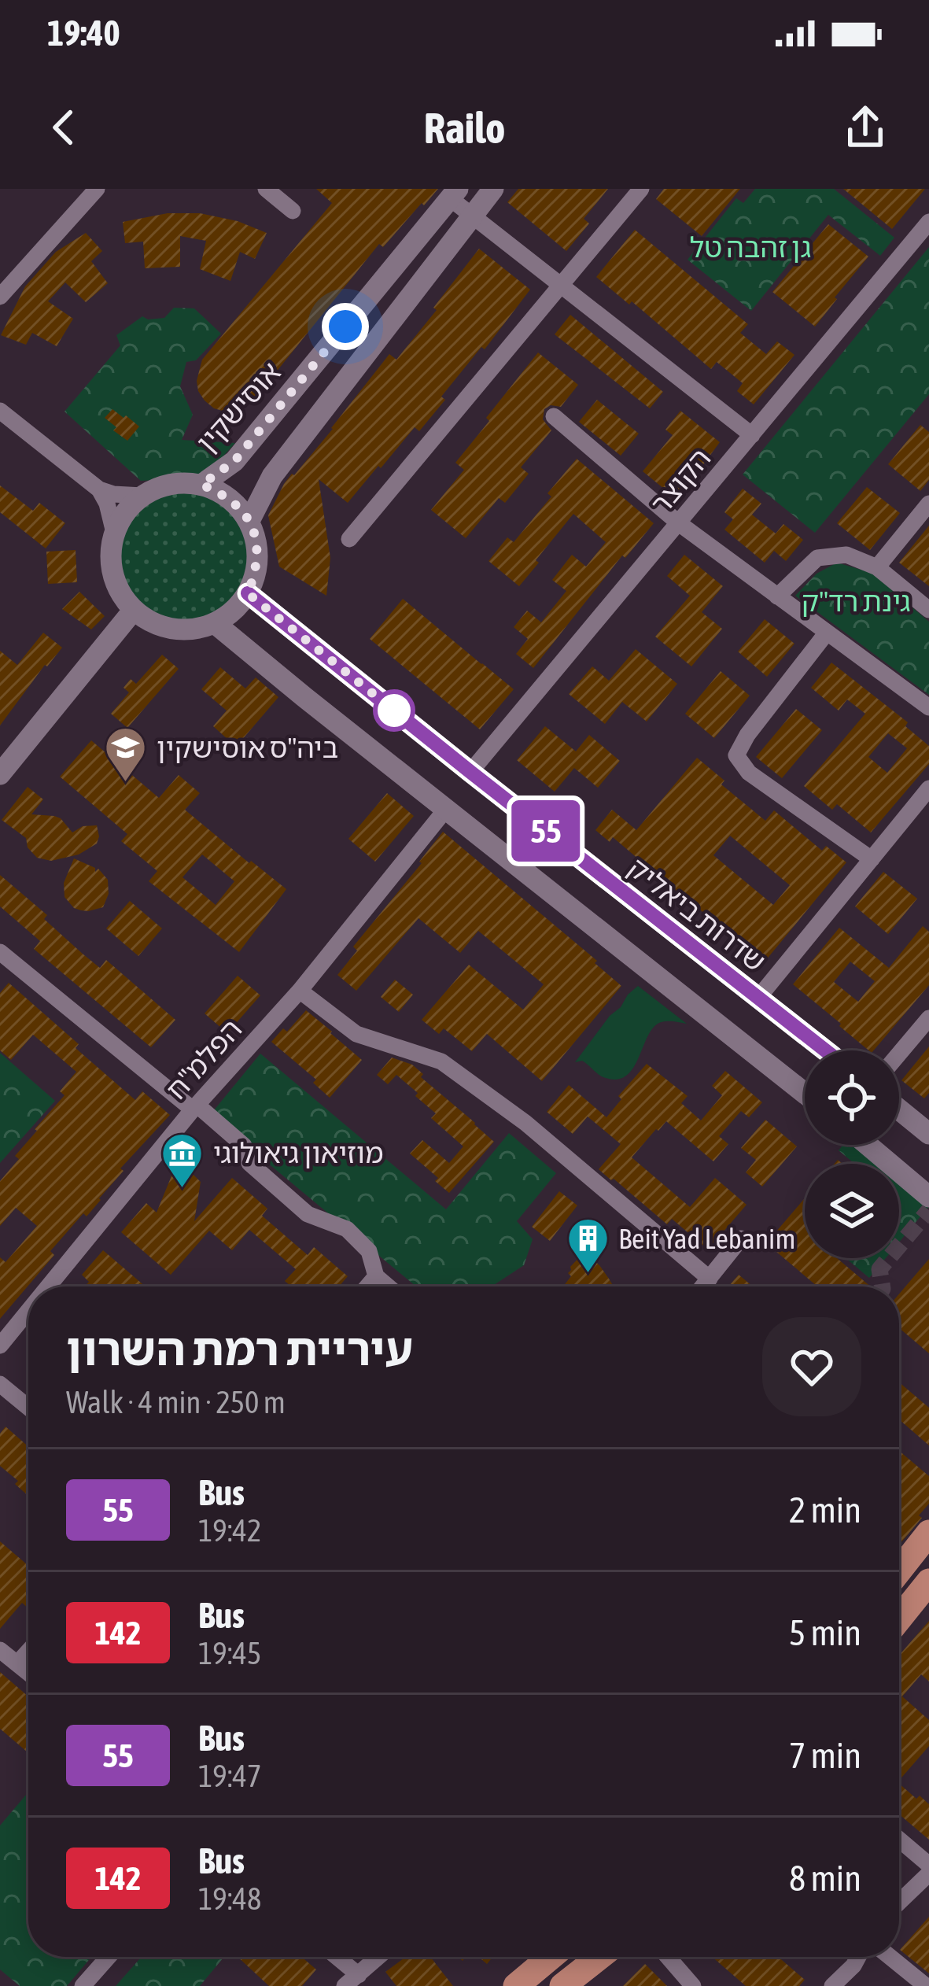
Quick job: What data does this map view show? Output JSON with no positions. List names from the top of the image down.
{
  "streets": {
    "street": [
      "אוסישקין",
      "הקוצר",
      "שדרות ביאליק",
      "הפלמ\"ח"
    ]
  },
  "crossings": [
    ["אוסישקין", "שדרות ביאליק"],
    ["הקוצר", "שדרות ביאליק"]
  ],
  "parks": ["גן זהבה טל", "גינת רד\"ק"],
  "places": {
    "school or university": ["ביה\"ס אוסישקין"],
    "museum": ["מוזיאון גיאולוגי"],
    "building": ["Beit Yad Lebanim"]
  },
  "lines": ["bus line 55"],
  "page": {
    "status": "19:40",
    "header": "Railo",
    "on_map": "55",
    "heading": ["עיריית רמת השרון", "Walk · 4 min · 250 m"],
    "list": [
      {
        "mark": "55",
        "name": "Bus",
        "note": "19:42",
        "value": "2 min"
      },
      {
        "mark": "142",
        "name": "Bus",
        "note": "19:45",
        "value": "5 min"
      },
      {
        "mark": "55",
        "name": "Bus",
        "note": "19:47",
        "value": "7 min"
      },
      {
        "mark": "142",
        "name": "Bus",
        "note": "19:48",
        "value": "8 min"
      }
    ]
  }
}
